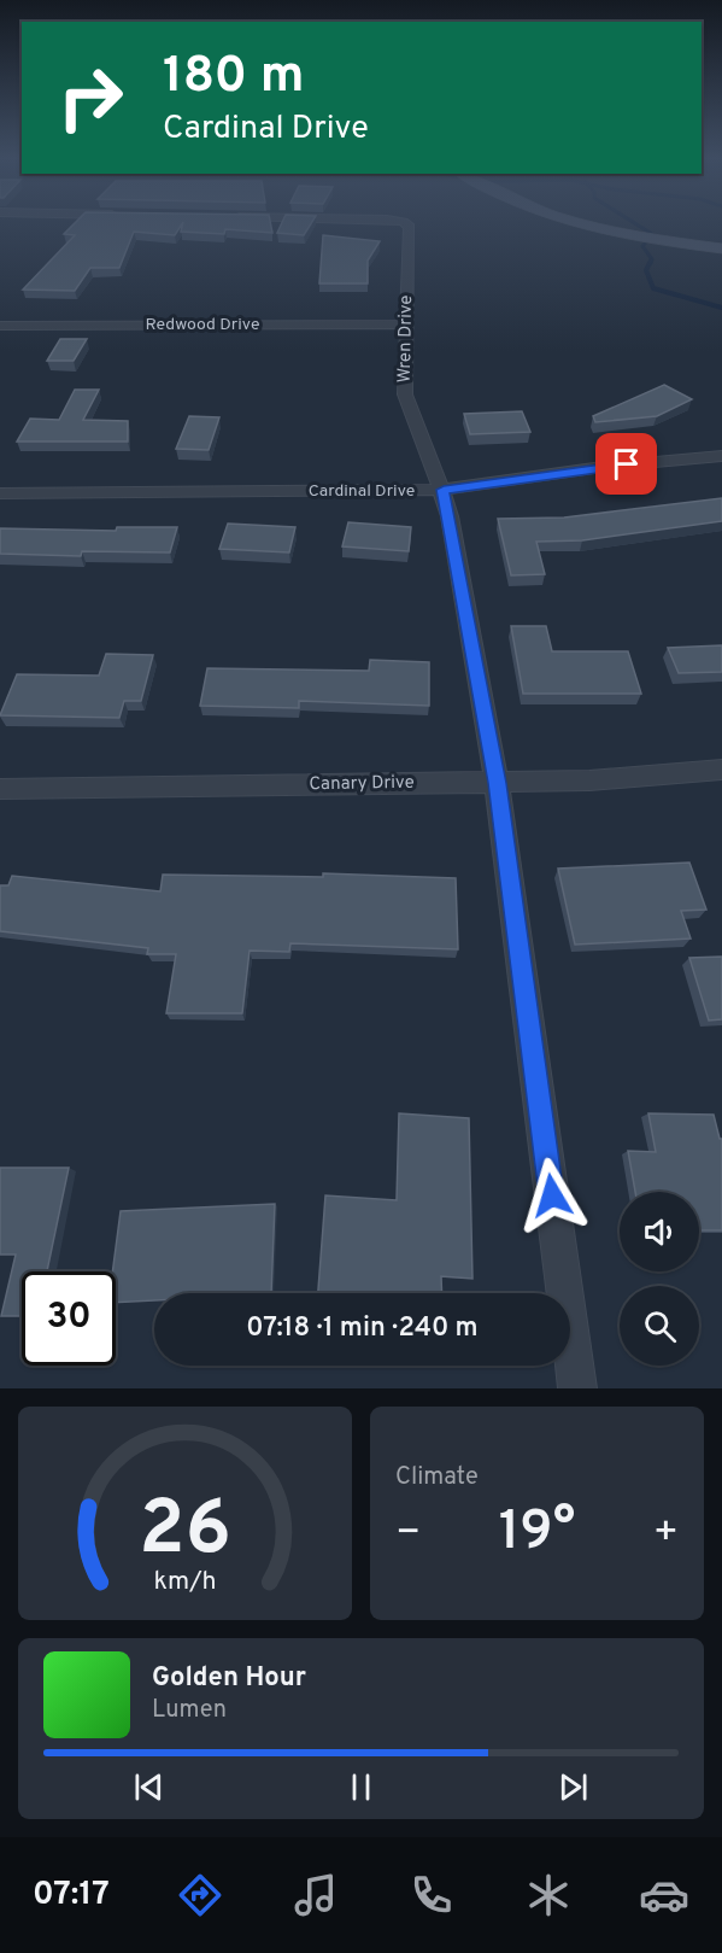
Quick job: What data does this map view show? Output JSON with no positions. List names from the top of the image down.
{
  "streets": {
    "street": [
      "Redwood Drive",
      "Wren Drive",
      "Cardinal Drive",
      "Canary Drive"
    ]
  },
  "crossings": [
    ["Redwood Drive", "Wren Drive"],
    ["Wren Drive", "Cardinal Drive"],
    ["Wren Drive", "Canary Drive"]
  ],
  "page": {
    "turn": ["180 m", "Cardinal Drive"],
    "limit": "30",
    "trip": "07:18 · 1 min · 240 m",
    "tile": "Climate",
    "heat": ["−", "19°", "+"],
    "song": ["Golden Hour", "Lumen"],
    "tabs": "07:17",
    "gauge": ["26", "km/h"]
  }
}
